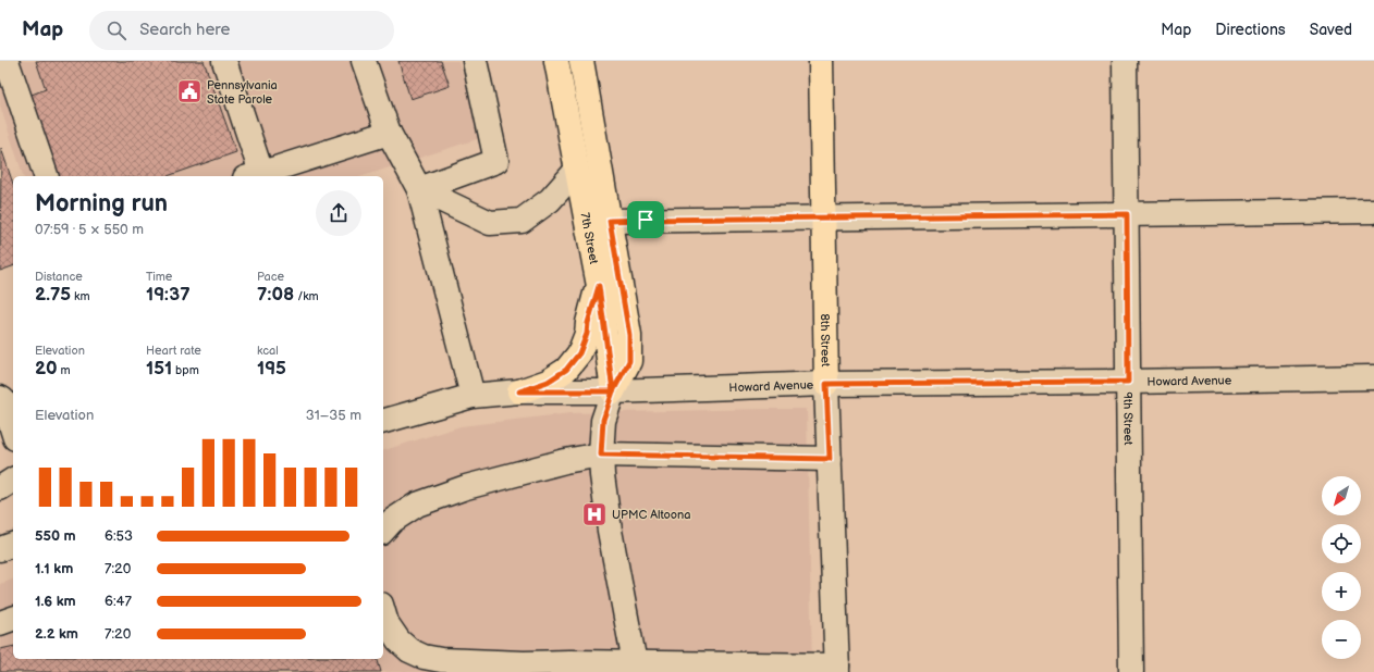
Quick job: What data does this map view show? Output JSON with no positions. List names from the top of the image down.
{
  "streets": {
    "main road": ["7th Street", "8th Street"],
    "street": ["Howard Avenue", "9th Street"]
  },
  "crossings": [
    ["7th Street", "Howard Avenue"],
    ["8th Street", "Howard Avenue"],
    ["Howard Avenue", "9th Street"]
  ],
  "places": {
    "public building": ["Pennsylvania State Parole"],
    "hospital": ["UPMC Altoona"]
  },
  "north": "bottom left",
  "page": {
    "header": "Map",
    "search": "Search here",
    "nav": ["Map", "Directions", "Saved"],
    "heading": ["Morning run", "07:59 · 5 × 550 m"],
    "stats": [
      ["Distance", "2.75 km"],
      ["Time", "19:37"],
      ["Pace", "7:08 /km"],
      ["Elevation", "20 m"],
      ["Heart rate", "151 bpm"],
      ["kcal", "195"]
    ],
    "chart": ["Elevation", "31–35 m"],
    "map_buttons": ["+", "−"],
    "list": [
      {
        "name": "550 m",
        "note": "6:53"
      },
      {
        "name": "1.1 km",
        "note": "7:20"
      },
      {
        "name": "1.6 km",
        "note": "6:47"
      },
      {
        "name": "2.2 km",
        "note": "7:20"
      }
    ]
  }
}
